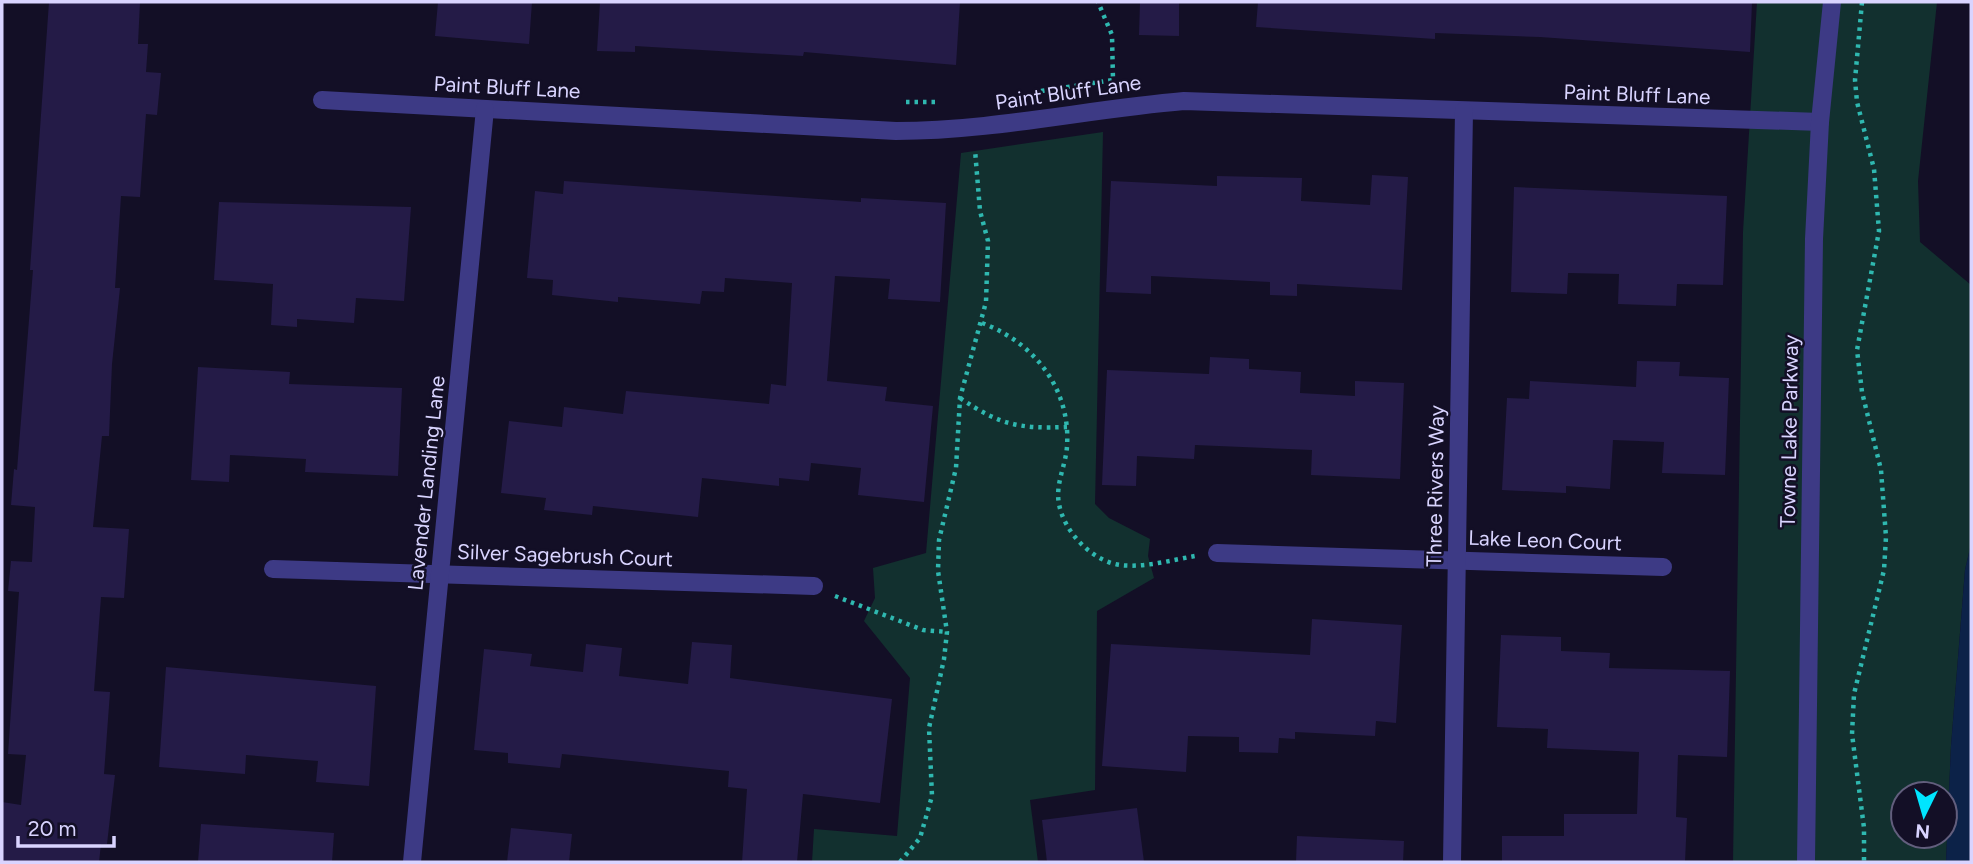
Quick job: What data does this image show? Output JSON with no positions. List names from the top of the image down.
{
  "streets": {
    "street": [
      "Paint Bluff Lane",
      "Towne Lake Parkway",
      "Lavender Landing Lane",
      "Three Rivers Way",
      "Lake Leon Court",
      "Silver Sagebrush Court"
    ]
  },
  "crossings": [
    ["Paint Bluff Lane", "Towne Lake Parkway"],
    ["Paint Bluff Lane", "Lavender Landing Lane"],
    ["Paint Bluff Lane", "Three Rivers Way"],
    ["Lavender Landing Lane", "Silver Sagebrush Court"],
    ["Three Rivers Way", "Lake Leon Court"]
  ],
  "scale_bar": "20 m",
  "north": "bottom"
}
